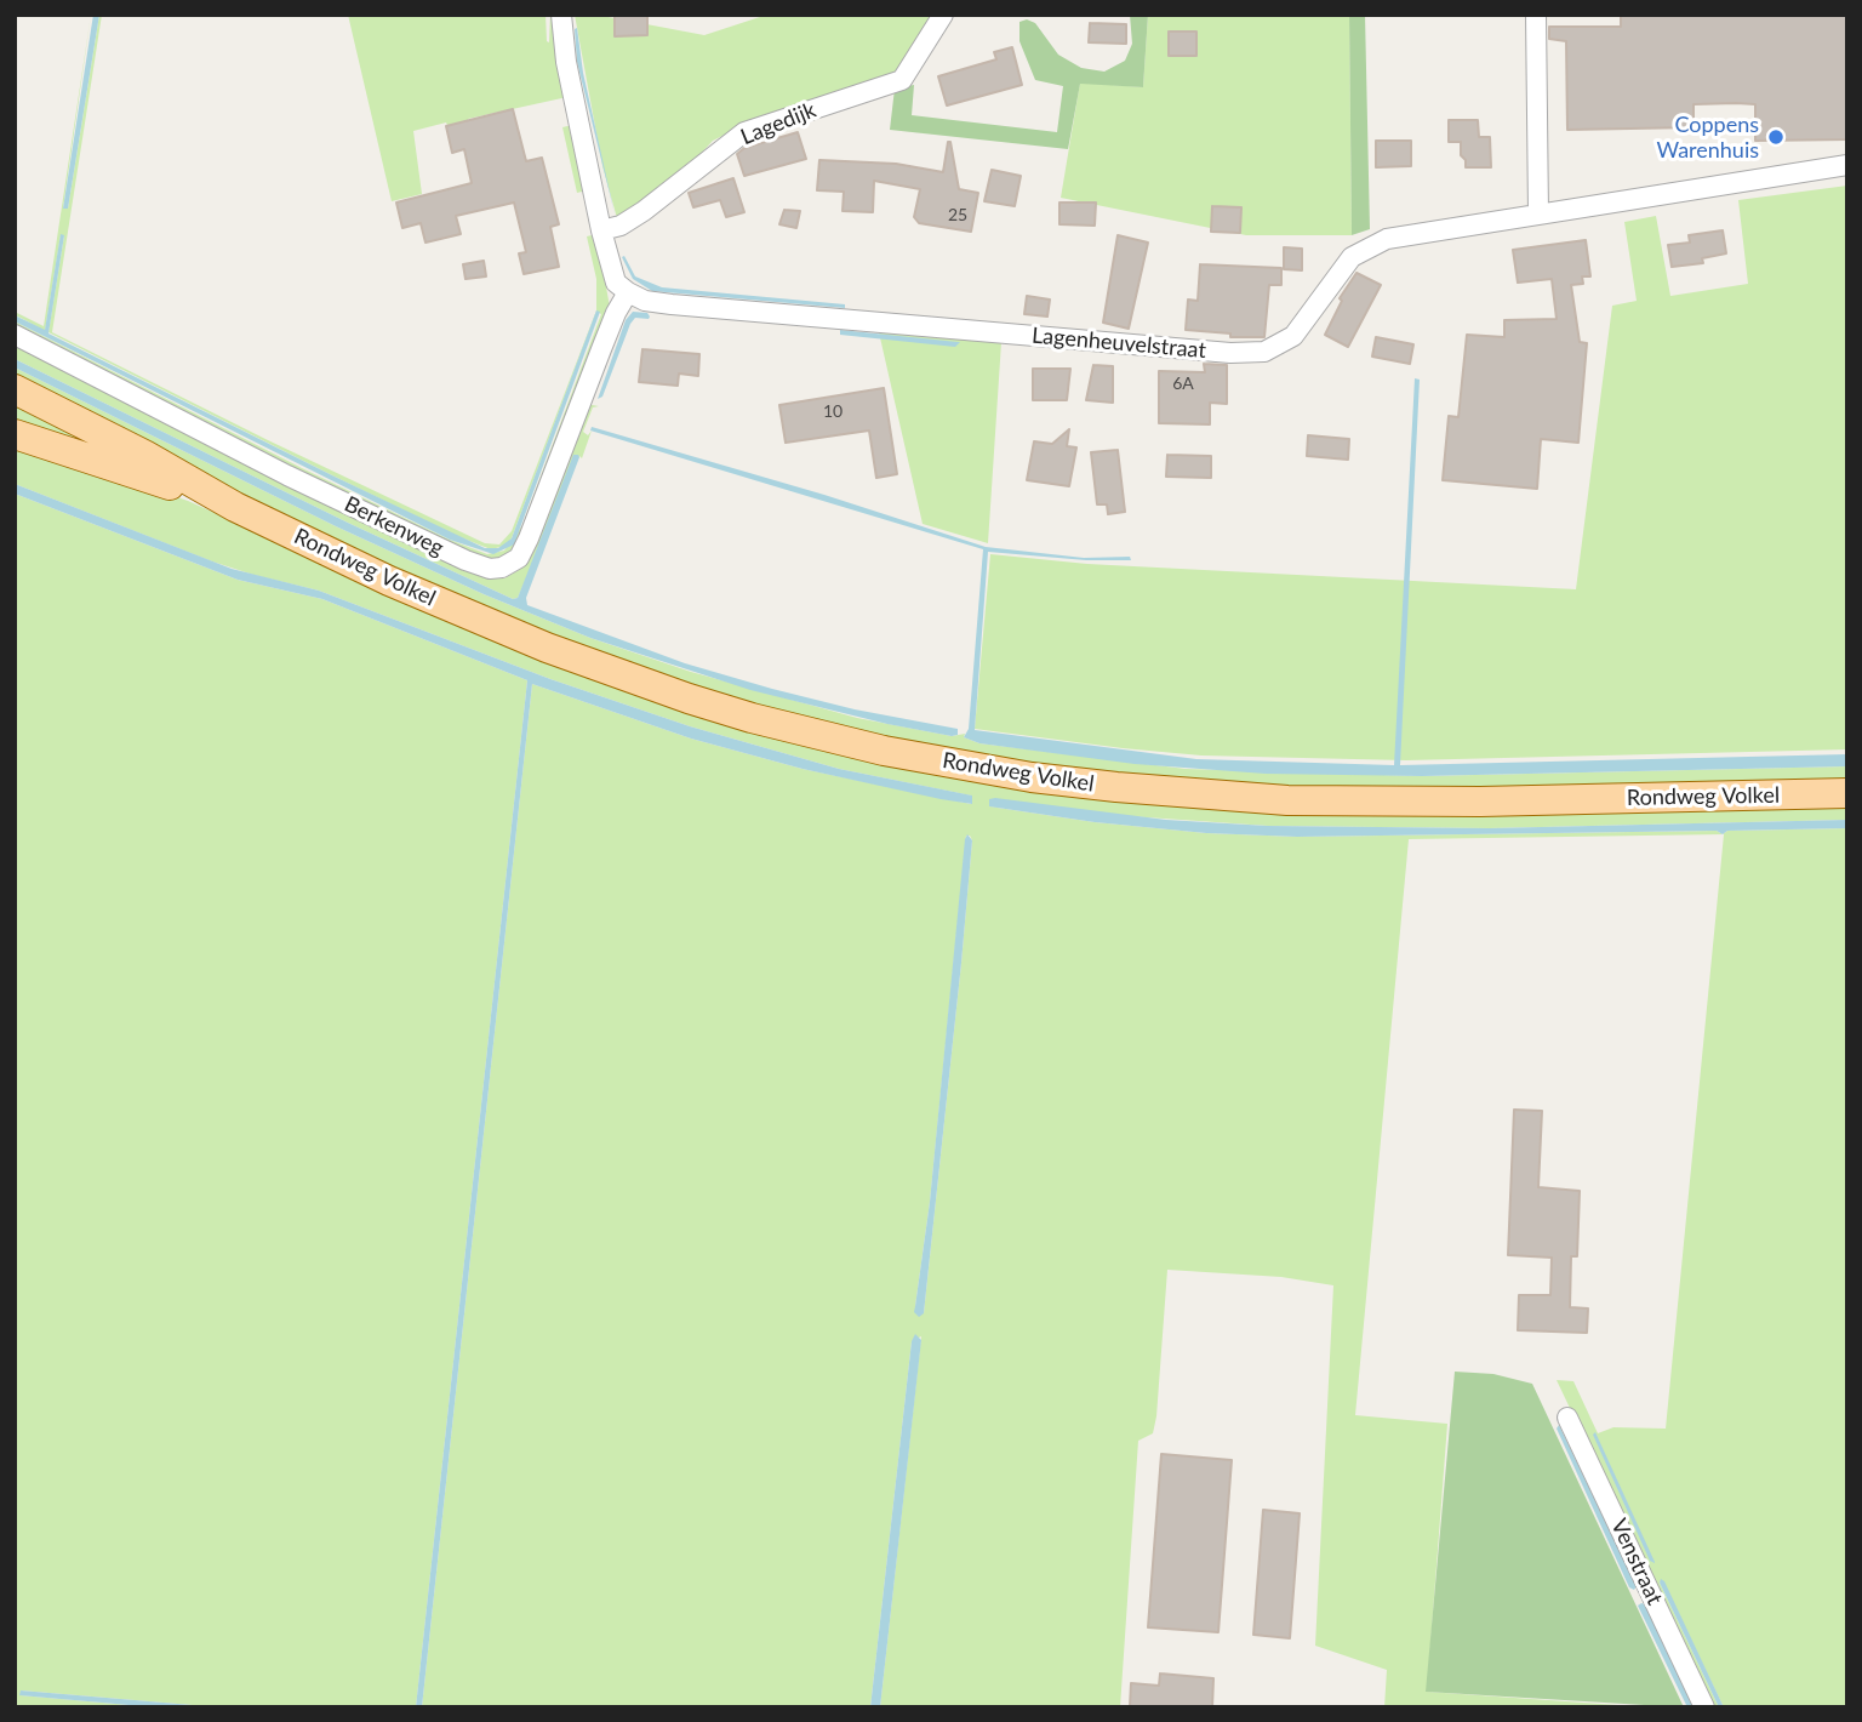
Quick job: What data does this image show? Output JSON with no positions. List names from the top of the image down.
{
  "streets": {
    "main road": ["Rondweg Volkel"],
    "street": [
      "Lagedijk",
      "Lagenheuvelstraat",
      "Berkenweg",
      "Venstraat"
    ]
  },
  "crossings": [
    ["Lagenheuvelstraat", "Berkenweg"]
  ],
  "places": ["Coppens Warenhuis"],
  "house_numbers": ["25", "6A", "10"]
}
